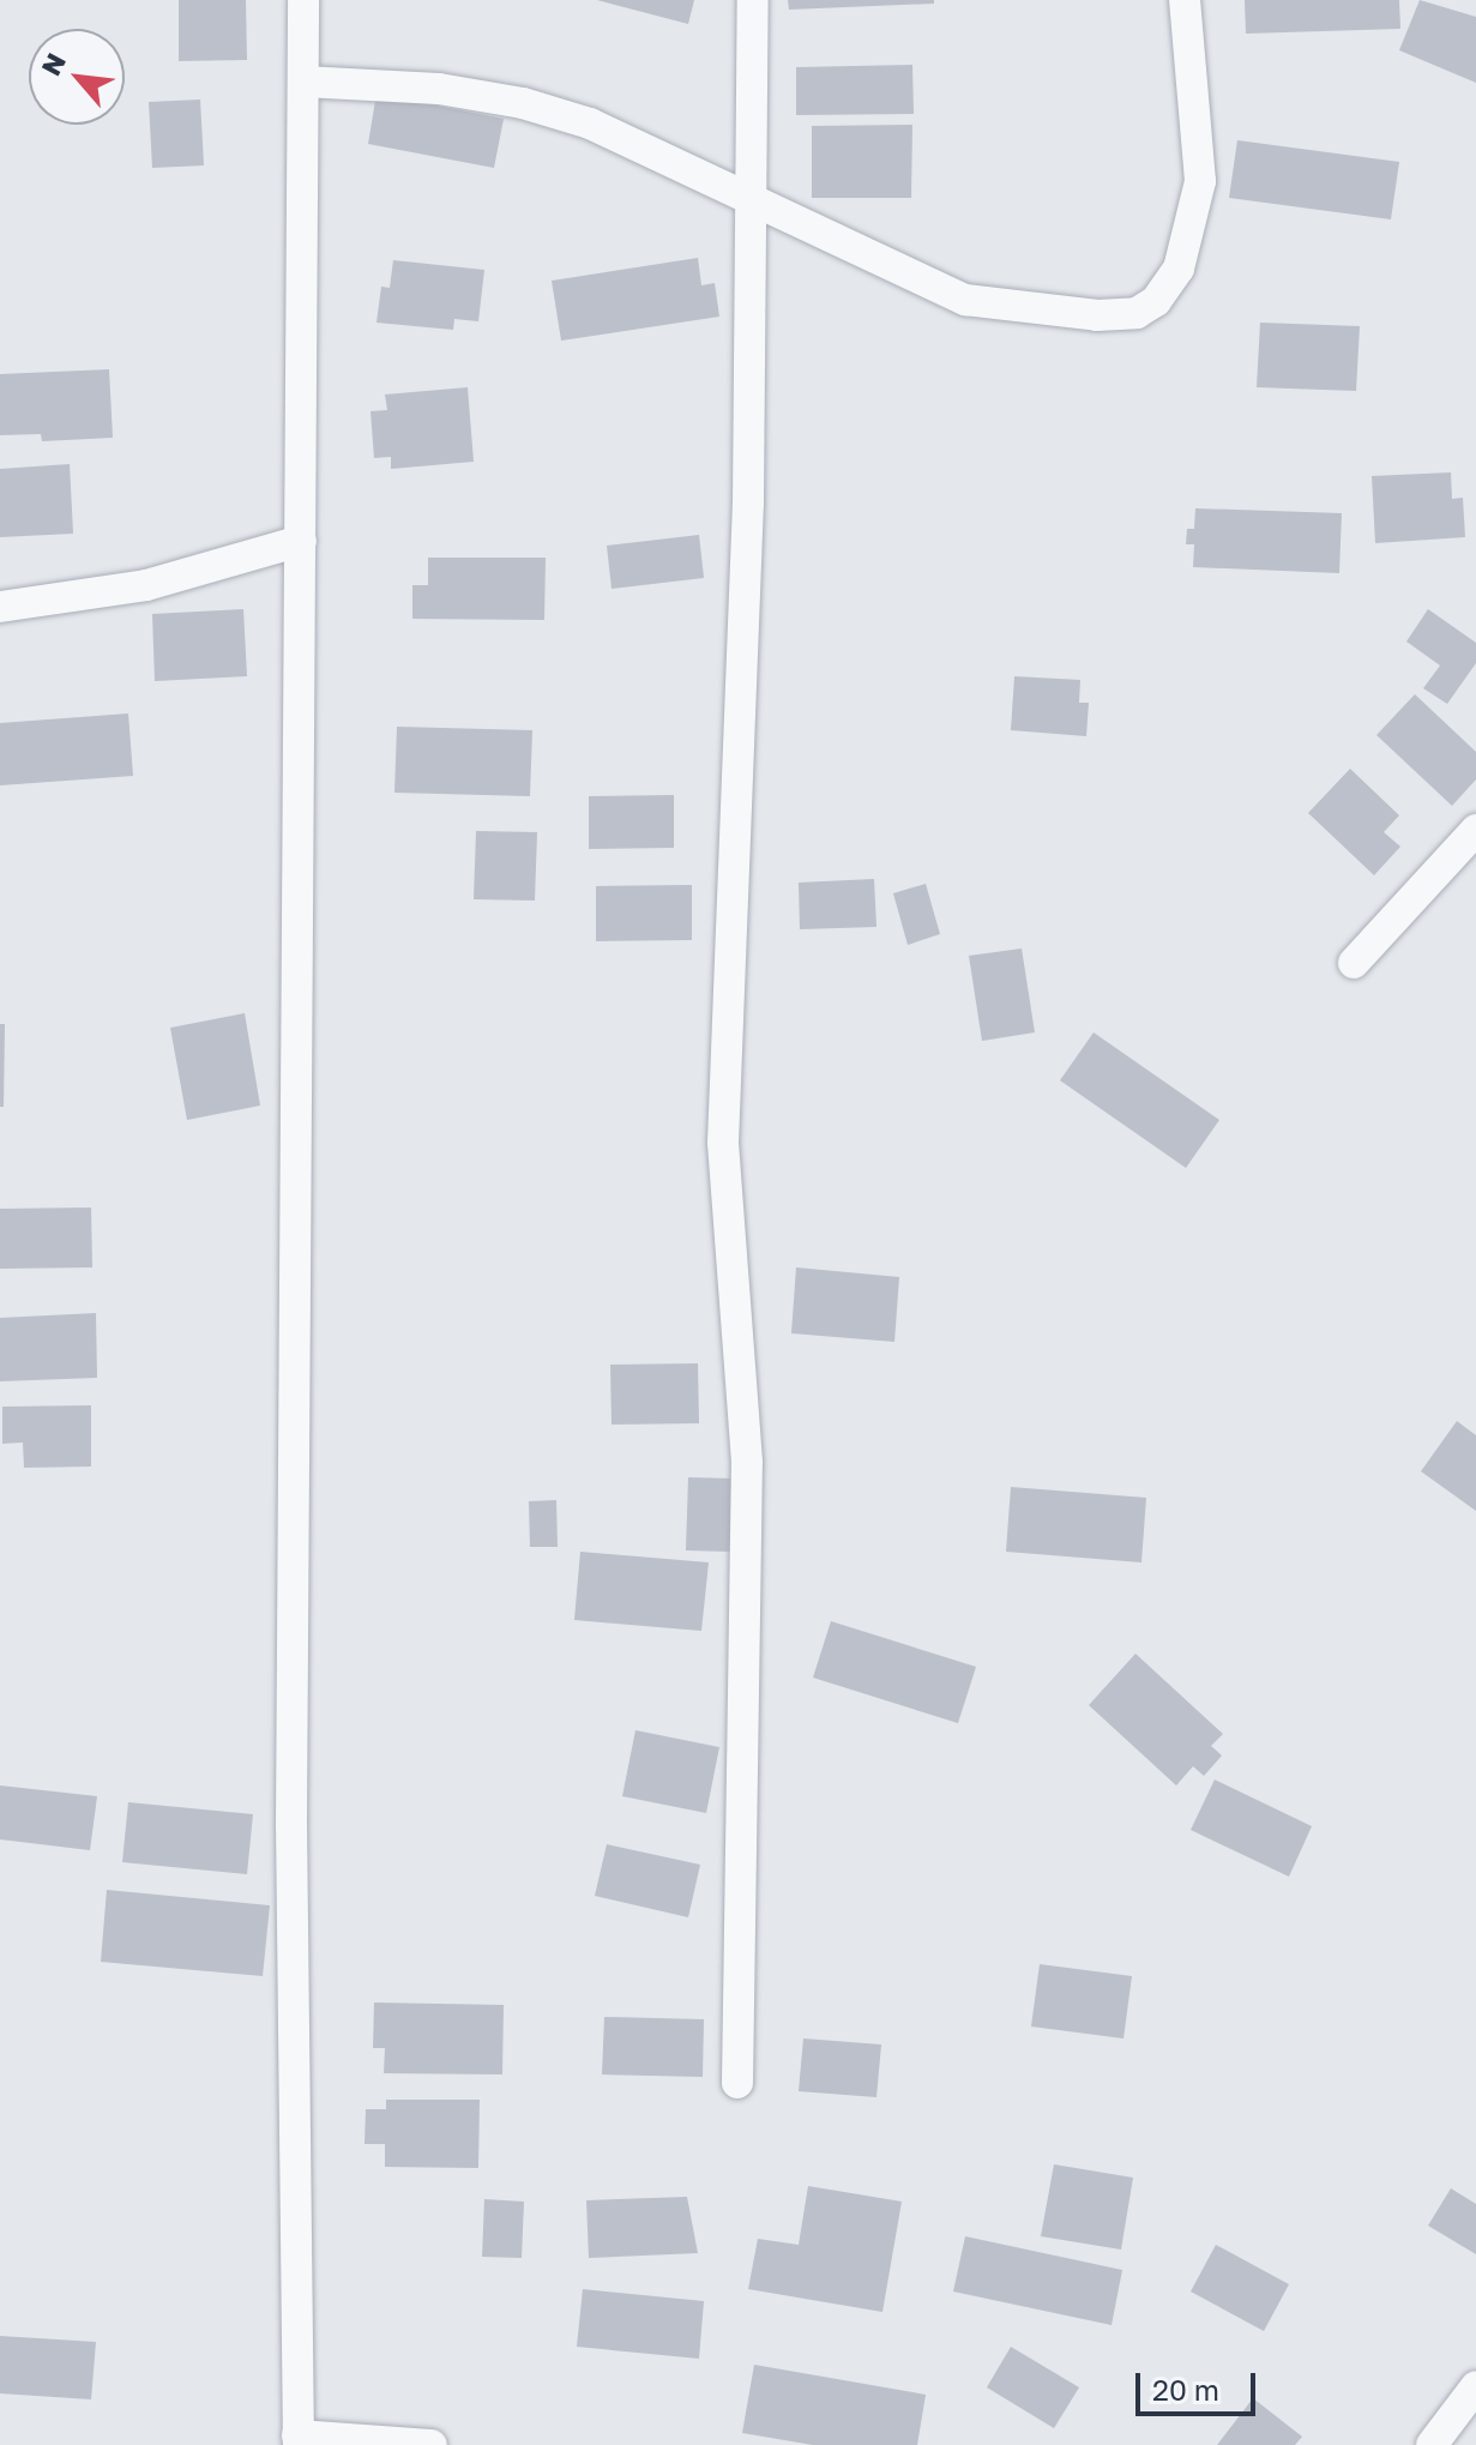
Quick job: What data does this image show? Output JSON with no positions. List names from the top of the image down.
{
  "scale_bar": "20 m",
  "north": "top left"
}
